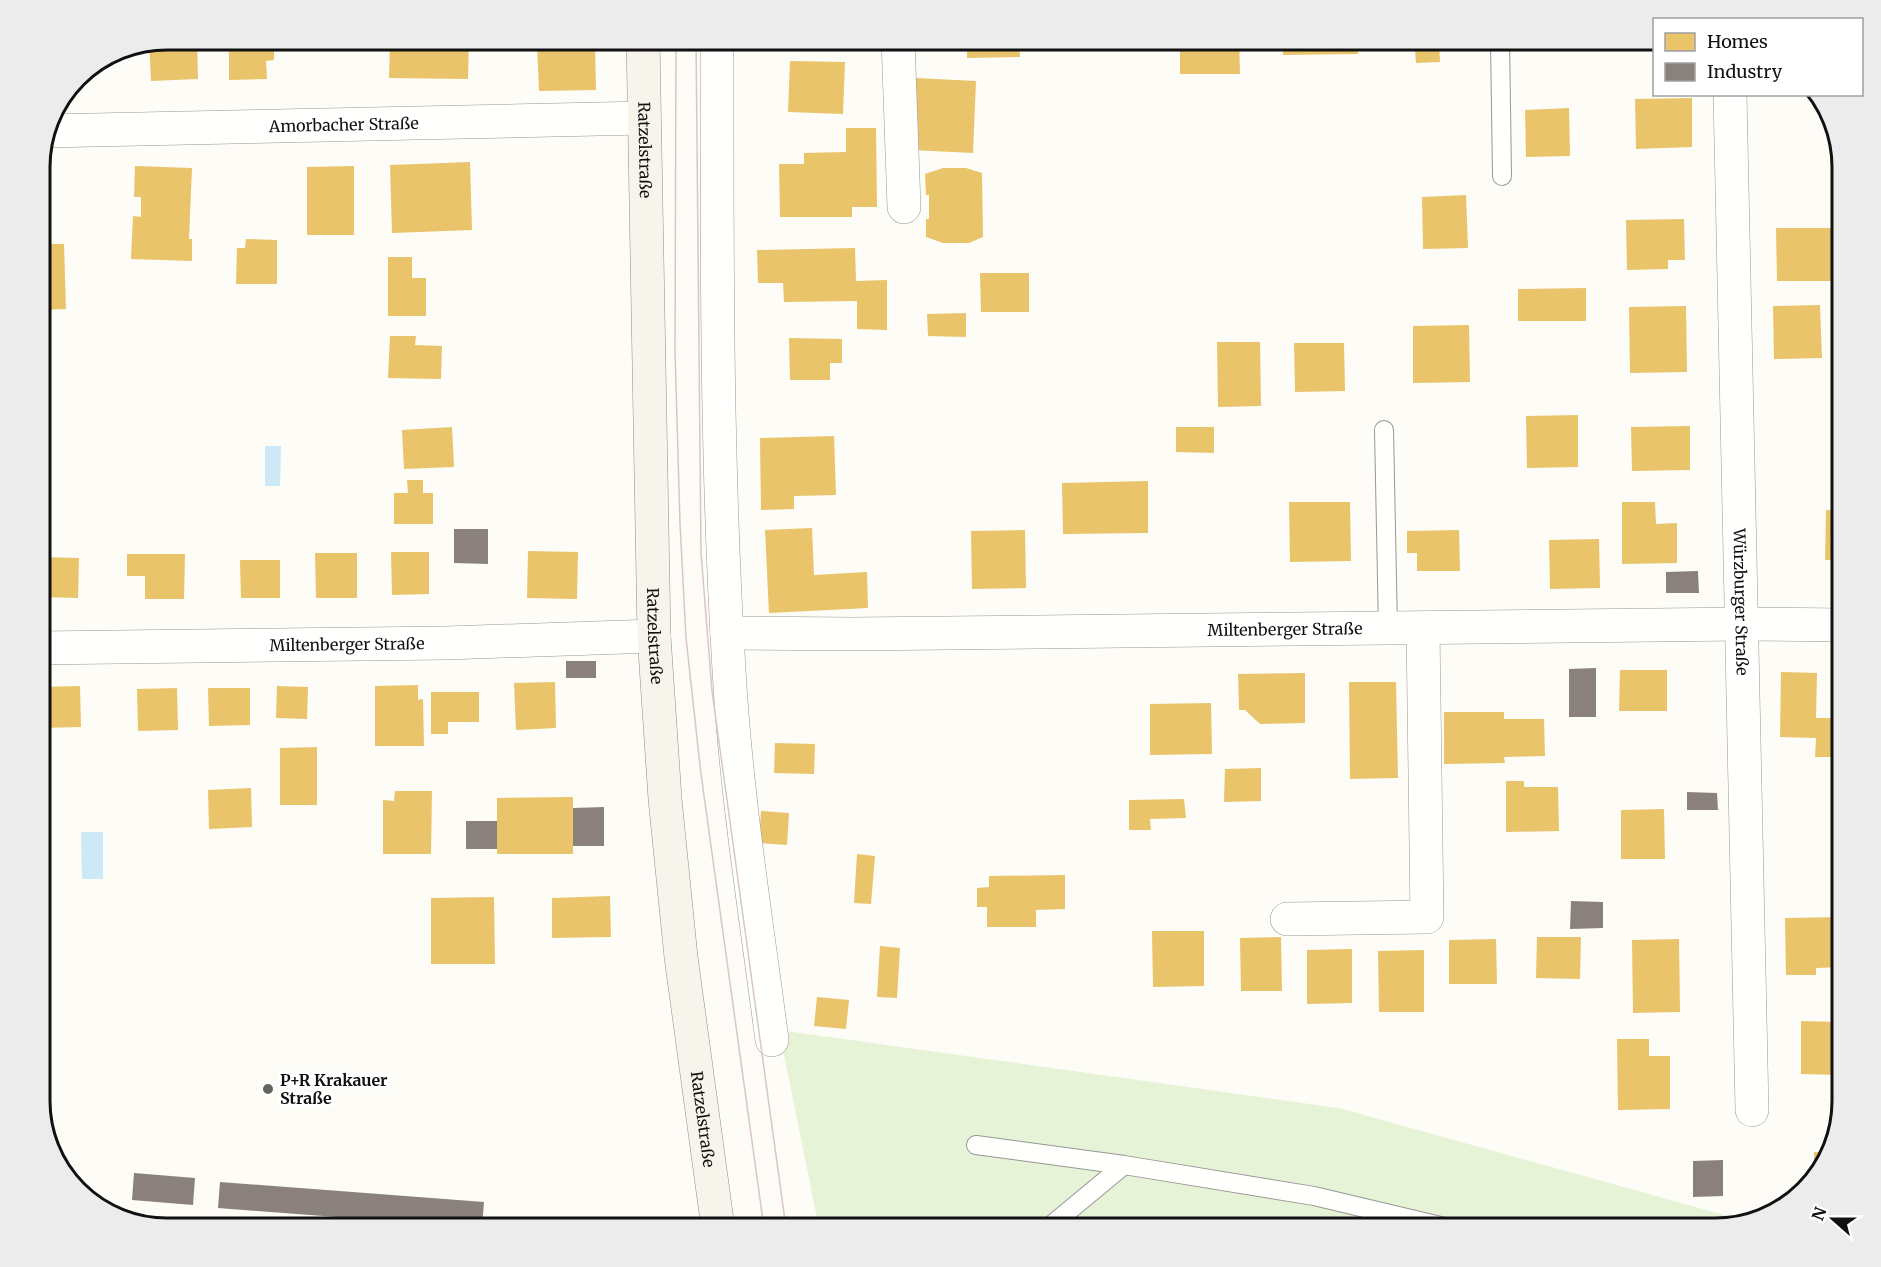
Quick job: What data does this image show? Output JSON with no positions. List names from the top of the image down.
{
  "streets": {
    "main road": ["Ratzelstraße"],
    "street": ["Amorbacher Straße", "Würzburger Straße", "Miltenberger Straße"]
  },
  "crossings": [
    ["Amorbacher Straße", "Ratzelstraße"],
    ["Ratzelstraße", "Miltenberger Straße"],
    ["Würzburger Straße", "Miltenberger Straße"]
  ],
  "places": ["P+R Krakauer Straße"],
  "legend": ["Homes", "Industry"],
  "north": "left"
}
